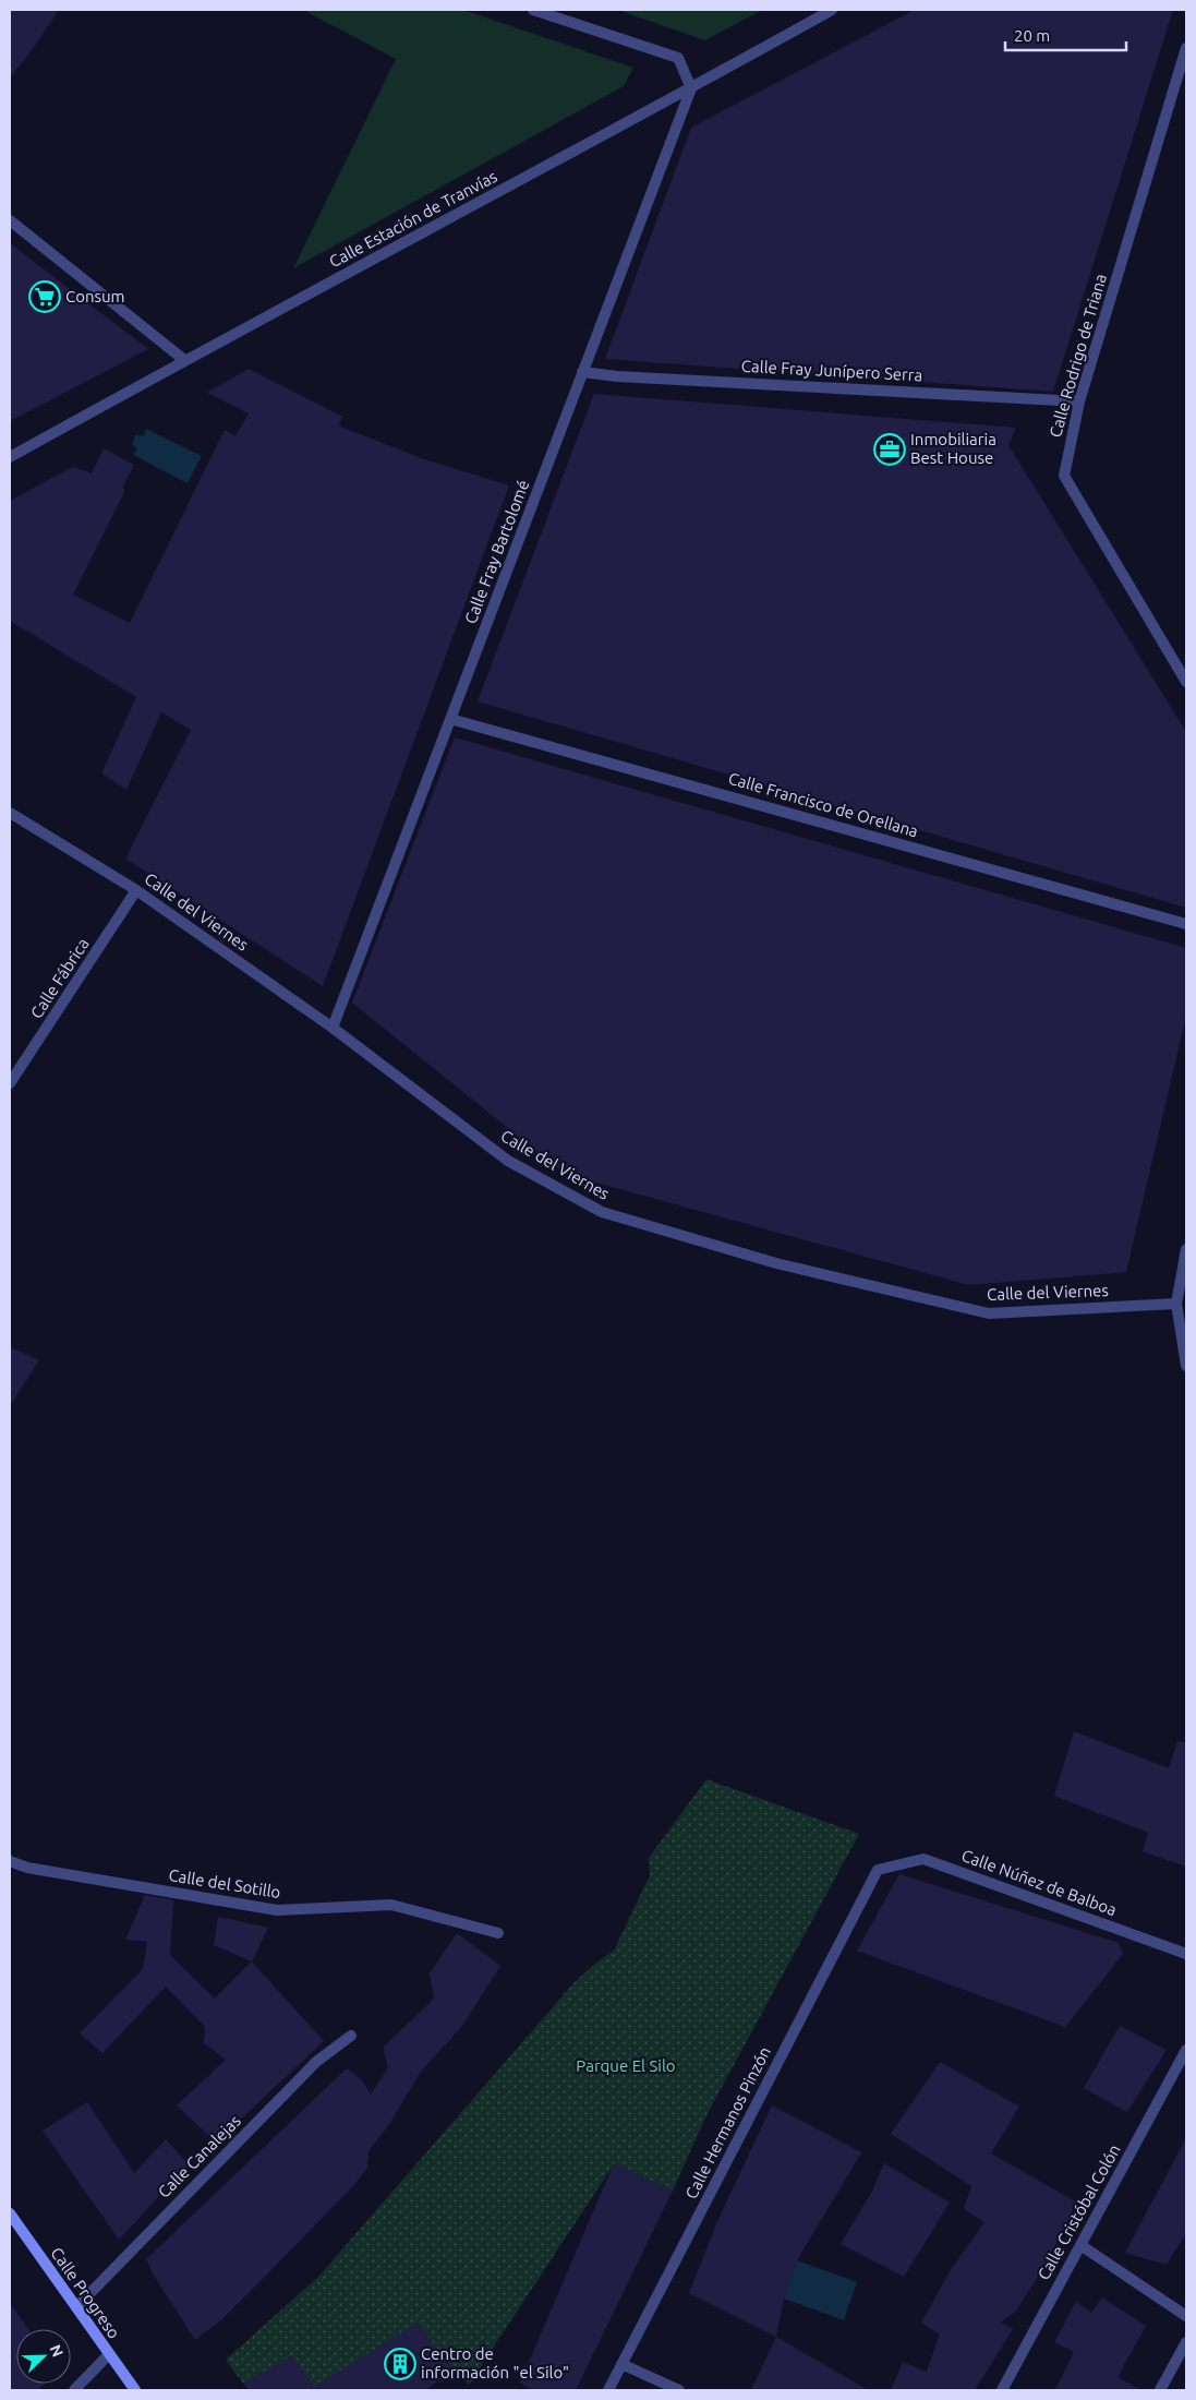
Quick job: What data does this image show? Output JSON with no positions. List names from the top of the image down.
{
  "streets": {
    "main road": ["Calle Progreso"],
    "street": [
      "Calle Estación de Tranvías",
      "Calle Rodrigo de Triana",
      "Calle Fray Junípero Serra",
      "Calle Fray Bartolomé",
      "Calle Francisco de Orellana",
      "Calle del Viernes",
      "Calle Fábrica",
      "Calle Núñez de Balboa",
      "Calle del Sotillo",
      "Calle Hermanos Pinzón",
      "Calle Canalejas",
      "Calle Cristóbal Colón"
    ]
  },
  "crossings": [
    ["Calle Estación de Tranvías", "Calle Fray Bartolomé"],
    ["Calle Rodrigo de Triana", "Calle Fray Junípero Serra"],
    ["Calle Fray Junípero Serra", "Calle Fray Bartolomé"],
    ["Calle Fray Bartolomé", "Calle Francisco de Orellana"],
    ["Calle Fray Bartolomé", "Calle del Viernes"],
    ["Calle del Viernes", "Calle Fábrica"],
    ["Calle Núñez de Balboa", "Calle Hermanos Pinzón"],
    ["Calle Canalejas", "Calle Progreso"]
  ],
  "parks": ["Parque El Silo"],
  "places": {
    "supermarket": ["Consum"],
    "office": ["Inmobiliaria Best House"],
    "building": ["Centro de información \"el Silo\""]
  },
  "scale_bar": "20 m",
  "north": "top right"
}
